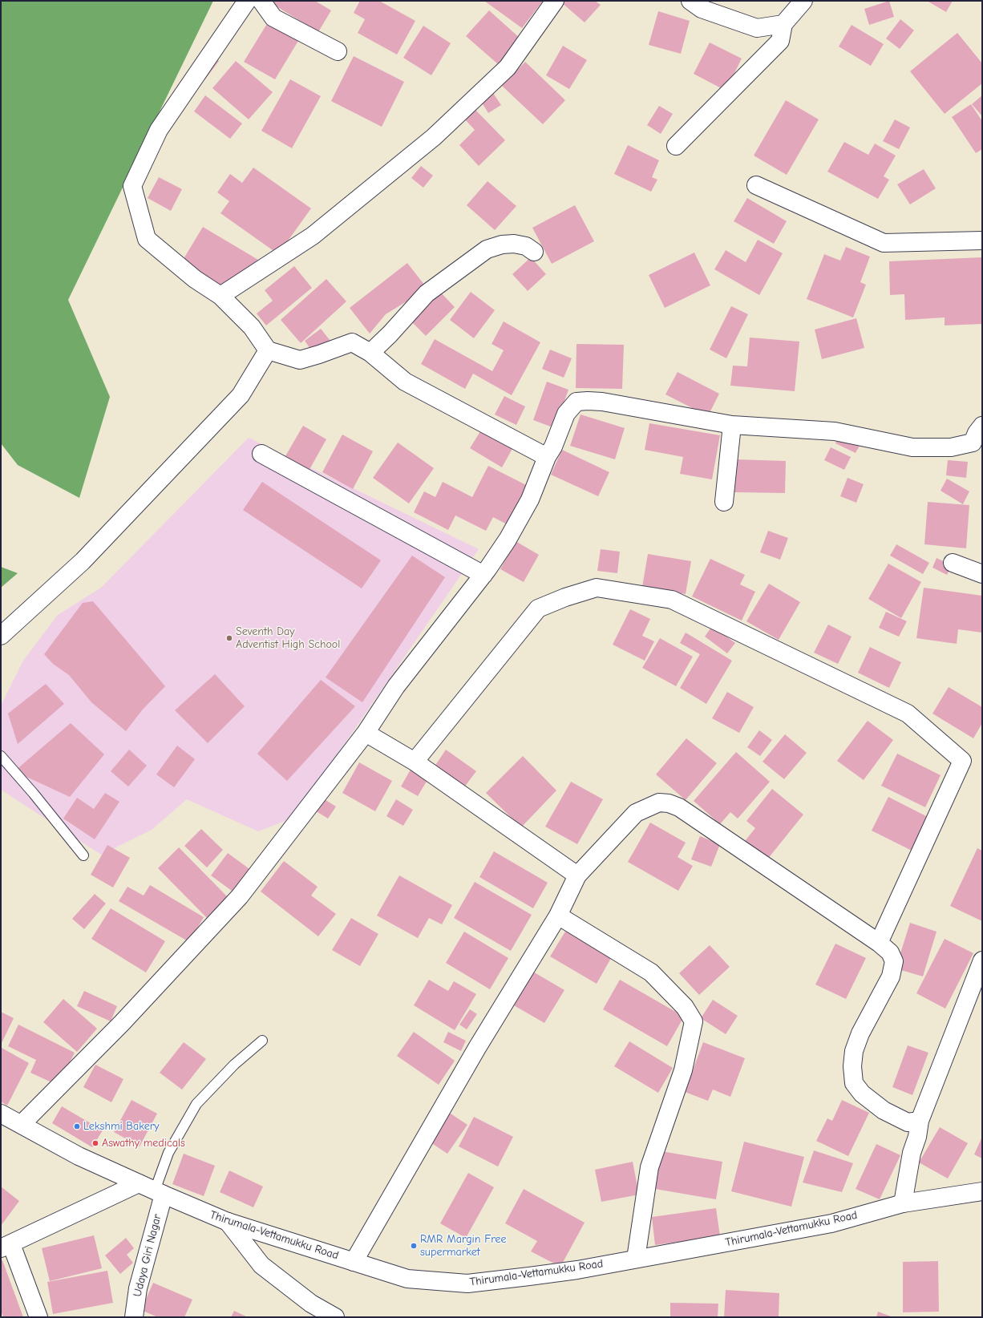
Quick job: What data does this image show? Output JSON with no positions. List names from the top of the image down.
{
  "streets": {
    "street": ["Thirumala-Vettamukku Road", "Udaya Giri Nagar"]
  },
  "crossings": [
    ["Thirumala-Vettamukku Road", "Udaya Giri Nagar"]
  ],
  "places": [
    "Seventh Day Adventist High School",
    "Lekshmi Bakery",
    "Aswathy medicals",
    "RMR Margin Free supermarket"
  ]
}
